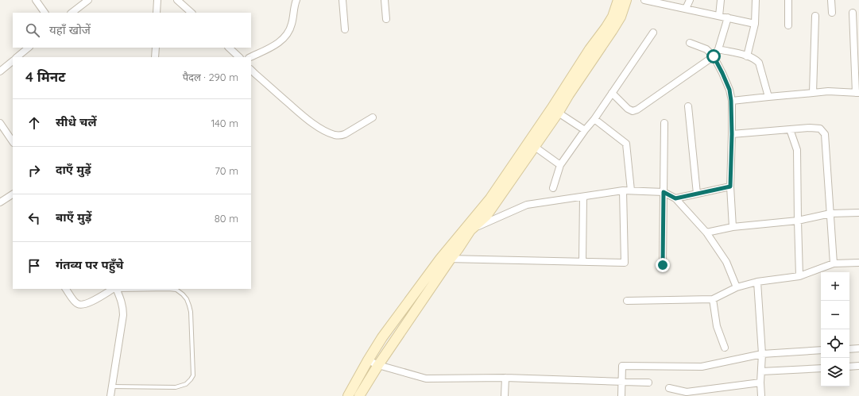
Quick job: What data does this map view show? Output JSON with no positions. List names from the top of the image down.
{
  "page": {
    "search": "यहाँ खोजें",
    "heading": ["4 मिनट", "पैदल · 290 m"],
    "list": [
      ["सीधे चलें", "140 m"],
      ["दाएँ मुड़ें", "70 m"],
      ["बाएँ मुड़ें", "80 m"],
      "गंतव्य पर पहुँचे"
    ],
    "map_buttons": ["+", "−"]
  }
}
